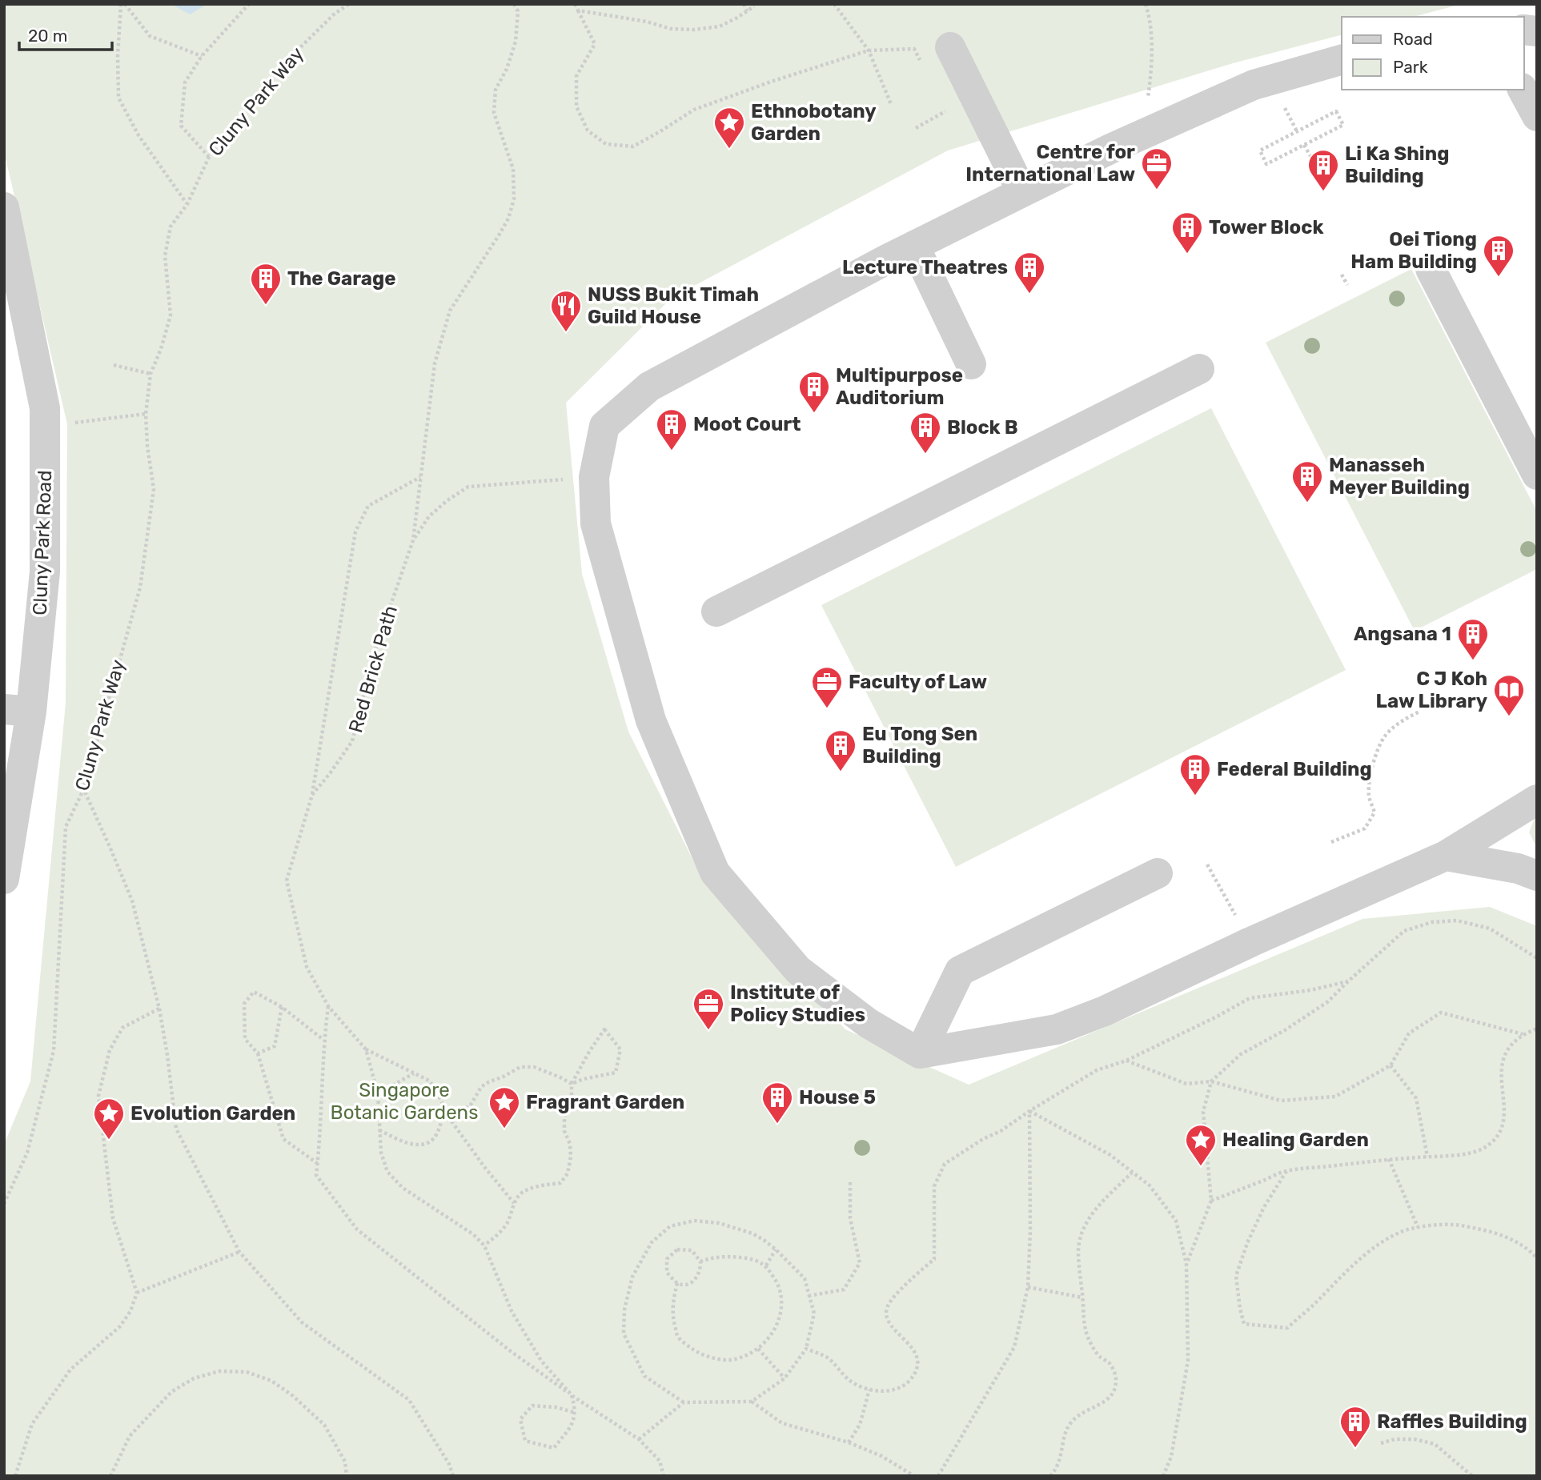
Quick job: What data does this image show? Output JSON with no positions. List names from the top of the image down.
{
  "streets": {
    "street": ["Cluny Park Road"],
    "path": ["Cluny Park Way", "Red Brick Path"]
  },
  "parks": ["Singapore Botanic Gardens"],
  "places": {
    "place": [
      "Ethnobotany Garden",
      "Fragrant Garden",
      "Evolution Garden",
      "Healing Garden"
    ],
    "office": ["Centre for International Law", "Faculty of Law", "Institute of Policy Studies"],
    "building": [
      "Li Ka Shing Building",
      "Tower Block",
      "Oei Tiong Ham Building",
      "Lecture Theatres",
      "The Garage",
      "Multipurpose Auditorium",
      "Moot Court",
      "Block B",
      "Manasseh Meyer Building",
      "Angsana 1",
      "Eu Tong Sen Building",
      "Federal Building",
      "House 5",
      "Raffles Building"
    ],
    "restaurant": ["NUSS Bukit Timah Guild House"],
    "library": ["C J Koh Law Library"]
  },
  "legend": ["Road", "Park"],
  "scale_bar": "20 m"
}
